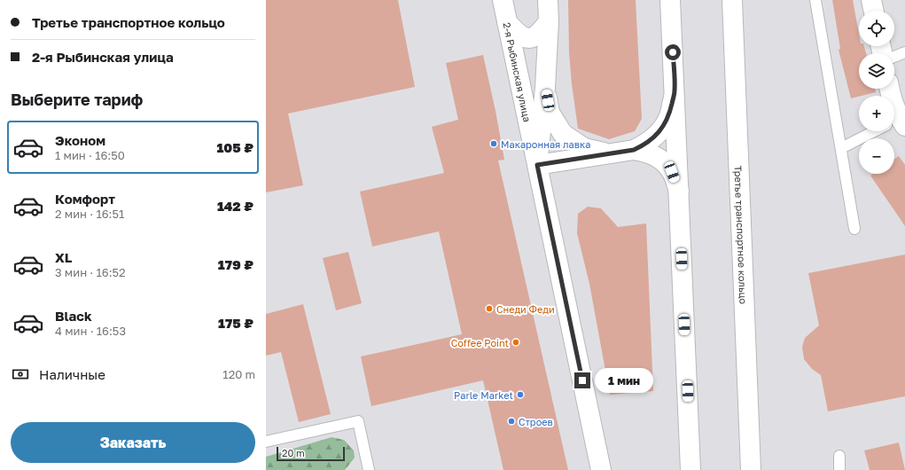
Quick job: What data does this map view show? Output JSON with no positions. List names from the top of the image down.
{
  "streets": {
    "street": ["2-я Рыбинская улица", "Третье транспортное кольцо"]
  },
  "places": [
    "Макаронная лавка",
    "Снеди Феди",
    "Coffee Point",
    "Parle Market",
    "Строев"
  ],
  "scale_bar": "20 m",
  "page": {
    "banner": ["Третье транспортное кольцо", "2-я Рыбинская улица"],
    "map_buttons": ["+", "−"],
    "heading": "Выберите тариф",
    "list": [
      {
        "name": "Эконом",
        "note": "1 мин · 16:50",
        "value": "105 ₽"
      },
      {
        "name": "Комфорт",
        "note": "2 мин · 16:51",
        "value": "142 ₽"
      },
      {
        "name": "XL",
        "note": "3 мин · 16:52",
        "value": "179 ₽"
      },
      {
        "name": "Black",
        "note": "4 мин · 16:53",
        "value": "175 ₽"
      }
    ],
    "pay": ["Наличные", "120 m"],
    "bubble": "1 мин",
    "buttons": "Заказать",
    "scale": "20 m"
  }
}
